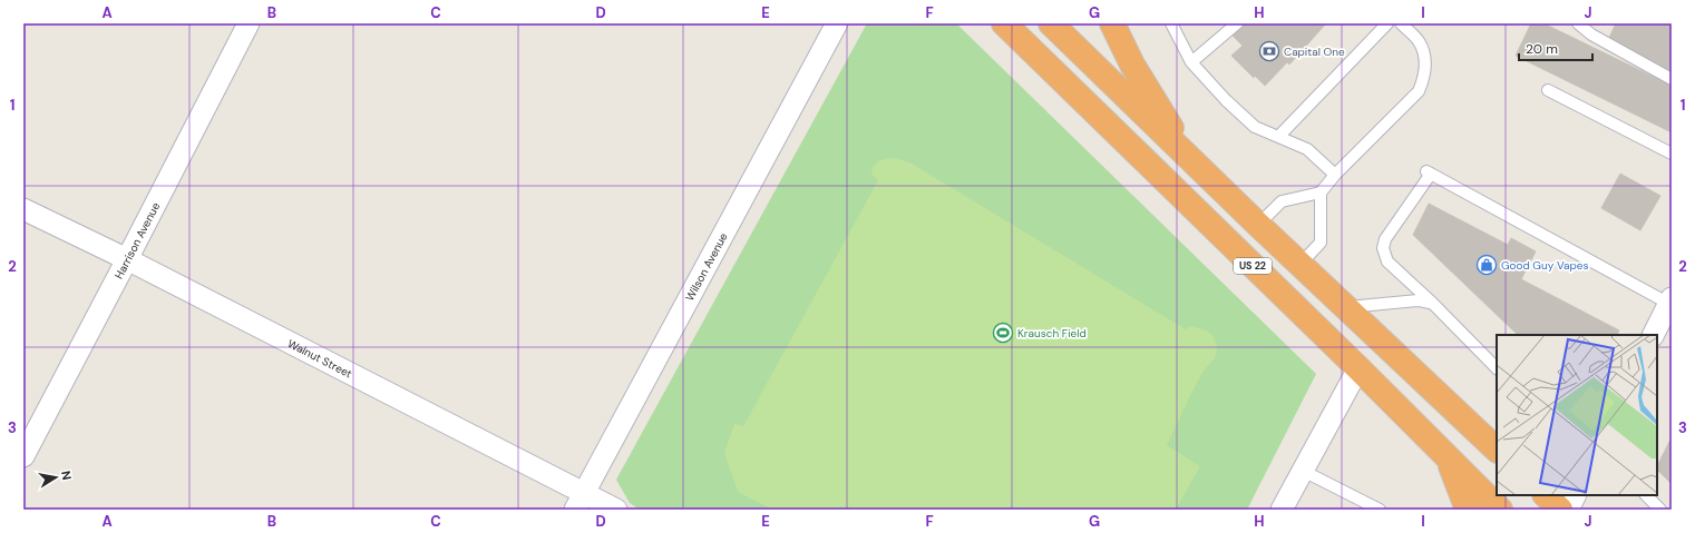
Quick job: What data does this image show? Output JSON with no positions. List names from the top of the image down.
{
  "streets": {
    "highway": ["US 22"],
    "street": ["Harrison Avenue", "Wilson Avenue", "Walnut Street"]
  },
  "crossings": [
    ["Harrison Avenue", "Walnut Street"],
    ["Wilson Avenue", "Walnut Street"]
  ],
  "places": {
    "bank": ["Capital One"],
    "shop": ["Good Guy Vapes"],
    "sports": ["Krausch Field"]
  },
  "scale_bar": "20 m",
  "north": "right",
  "grid": {
    "columns": [
      "A",
      "B",
      "C",
      "D",
      "E",
      "F",
      "G",
      "H",
      "I",
      "J"
    ],
    "rows": ["1", "2", "3"]
  }
}
